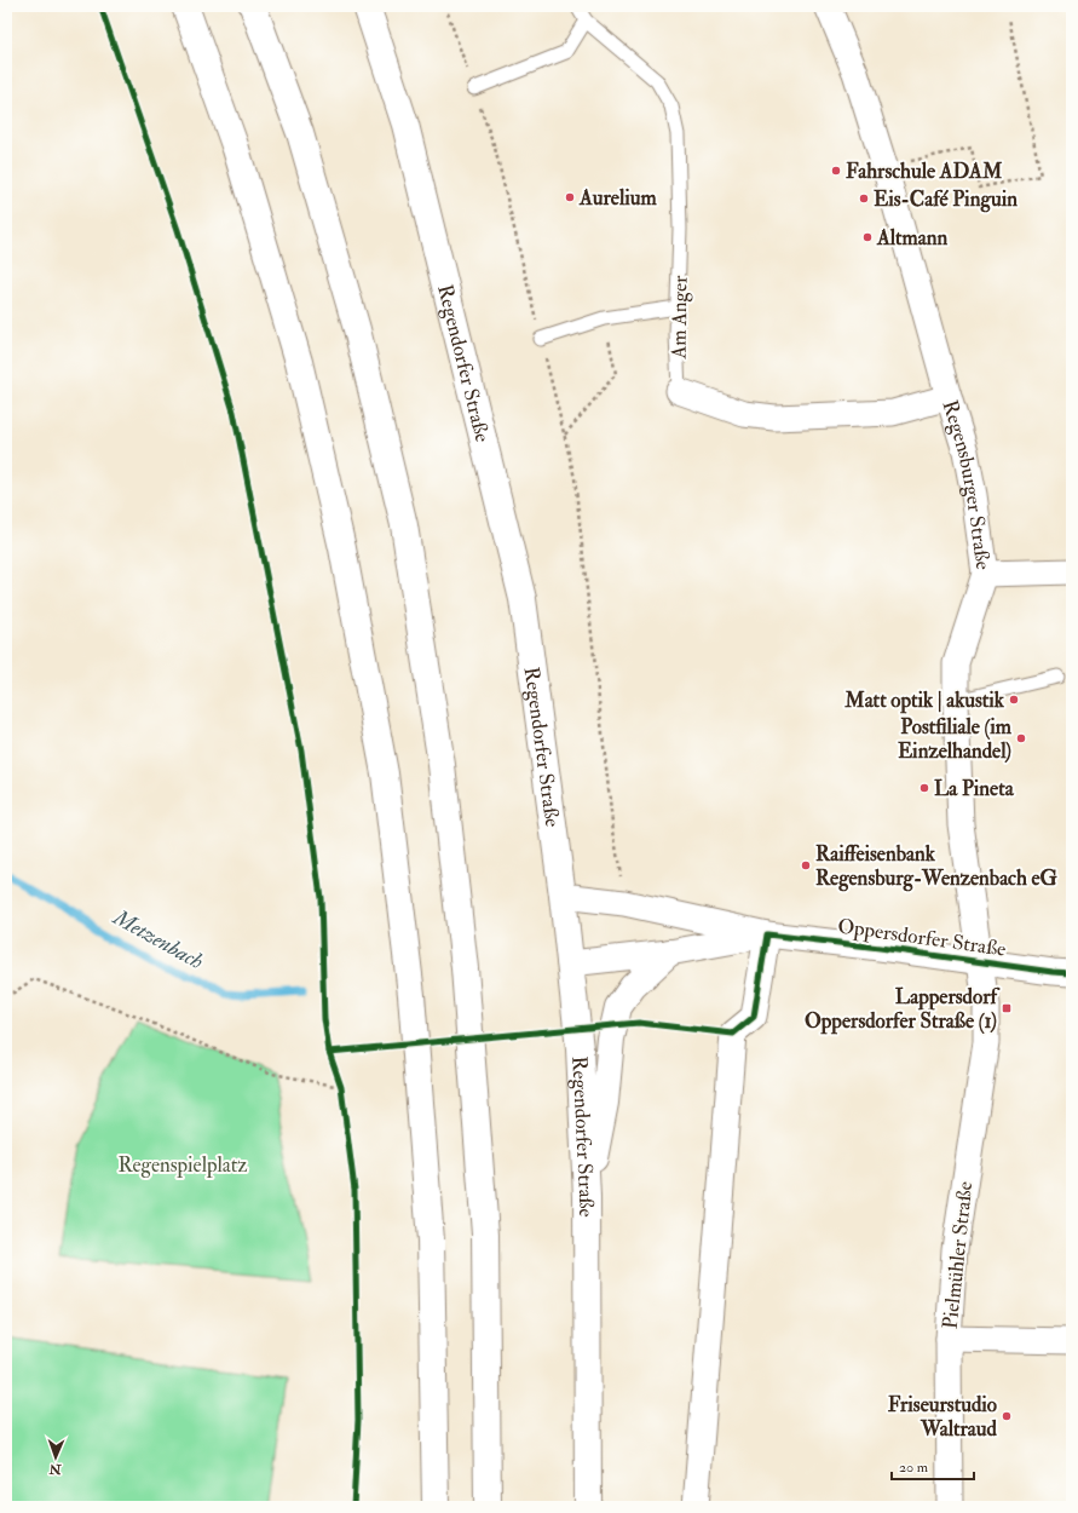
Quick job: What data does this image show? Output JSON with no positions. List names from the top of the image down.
{
  "streets": {
    "main road": ["Regendorfer Straße"],
    "street": [
      "Am Anger",
      "Regensburger Straße",
      "Oppersdorfer Straße",
      "Pielmühler Straße"
    ]
  },
  "crossings": [
    ["Am Anger", "Regensburger Straße"],
    ["Regendorfer Straße", "Oppersdorfer Straße"],
    ["Regensburger Straße", "Oppersdorfer Straße"],
    ["Regensburger Straße", "Pielmühler Straße"]
  ],
  "water": ["Metzenbach"],
  "parks": ["Regenspielplatz"],
  "places": {
    "other": [
      "Fahrschule ADAM",
      "Aurelium",
      "Eis-Café Pinguin",
      "Altmann",
      "Matt optik | akustik",
      "Postfiliale (im Einzelhandel)",
      "La Pineta",
      "Raiffeisenbank Regensburg-Wenzenbach eG",
      "Friseurstudio Waltraud"
    ],
    "transit": ["Lappersdorf Oppersdorfer Straße (1)"]
  },
  "scale_bar": "20 m",
  "north": "bottom"
}
